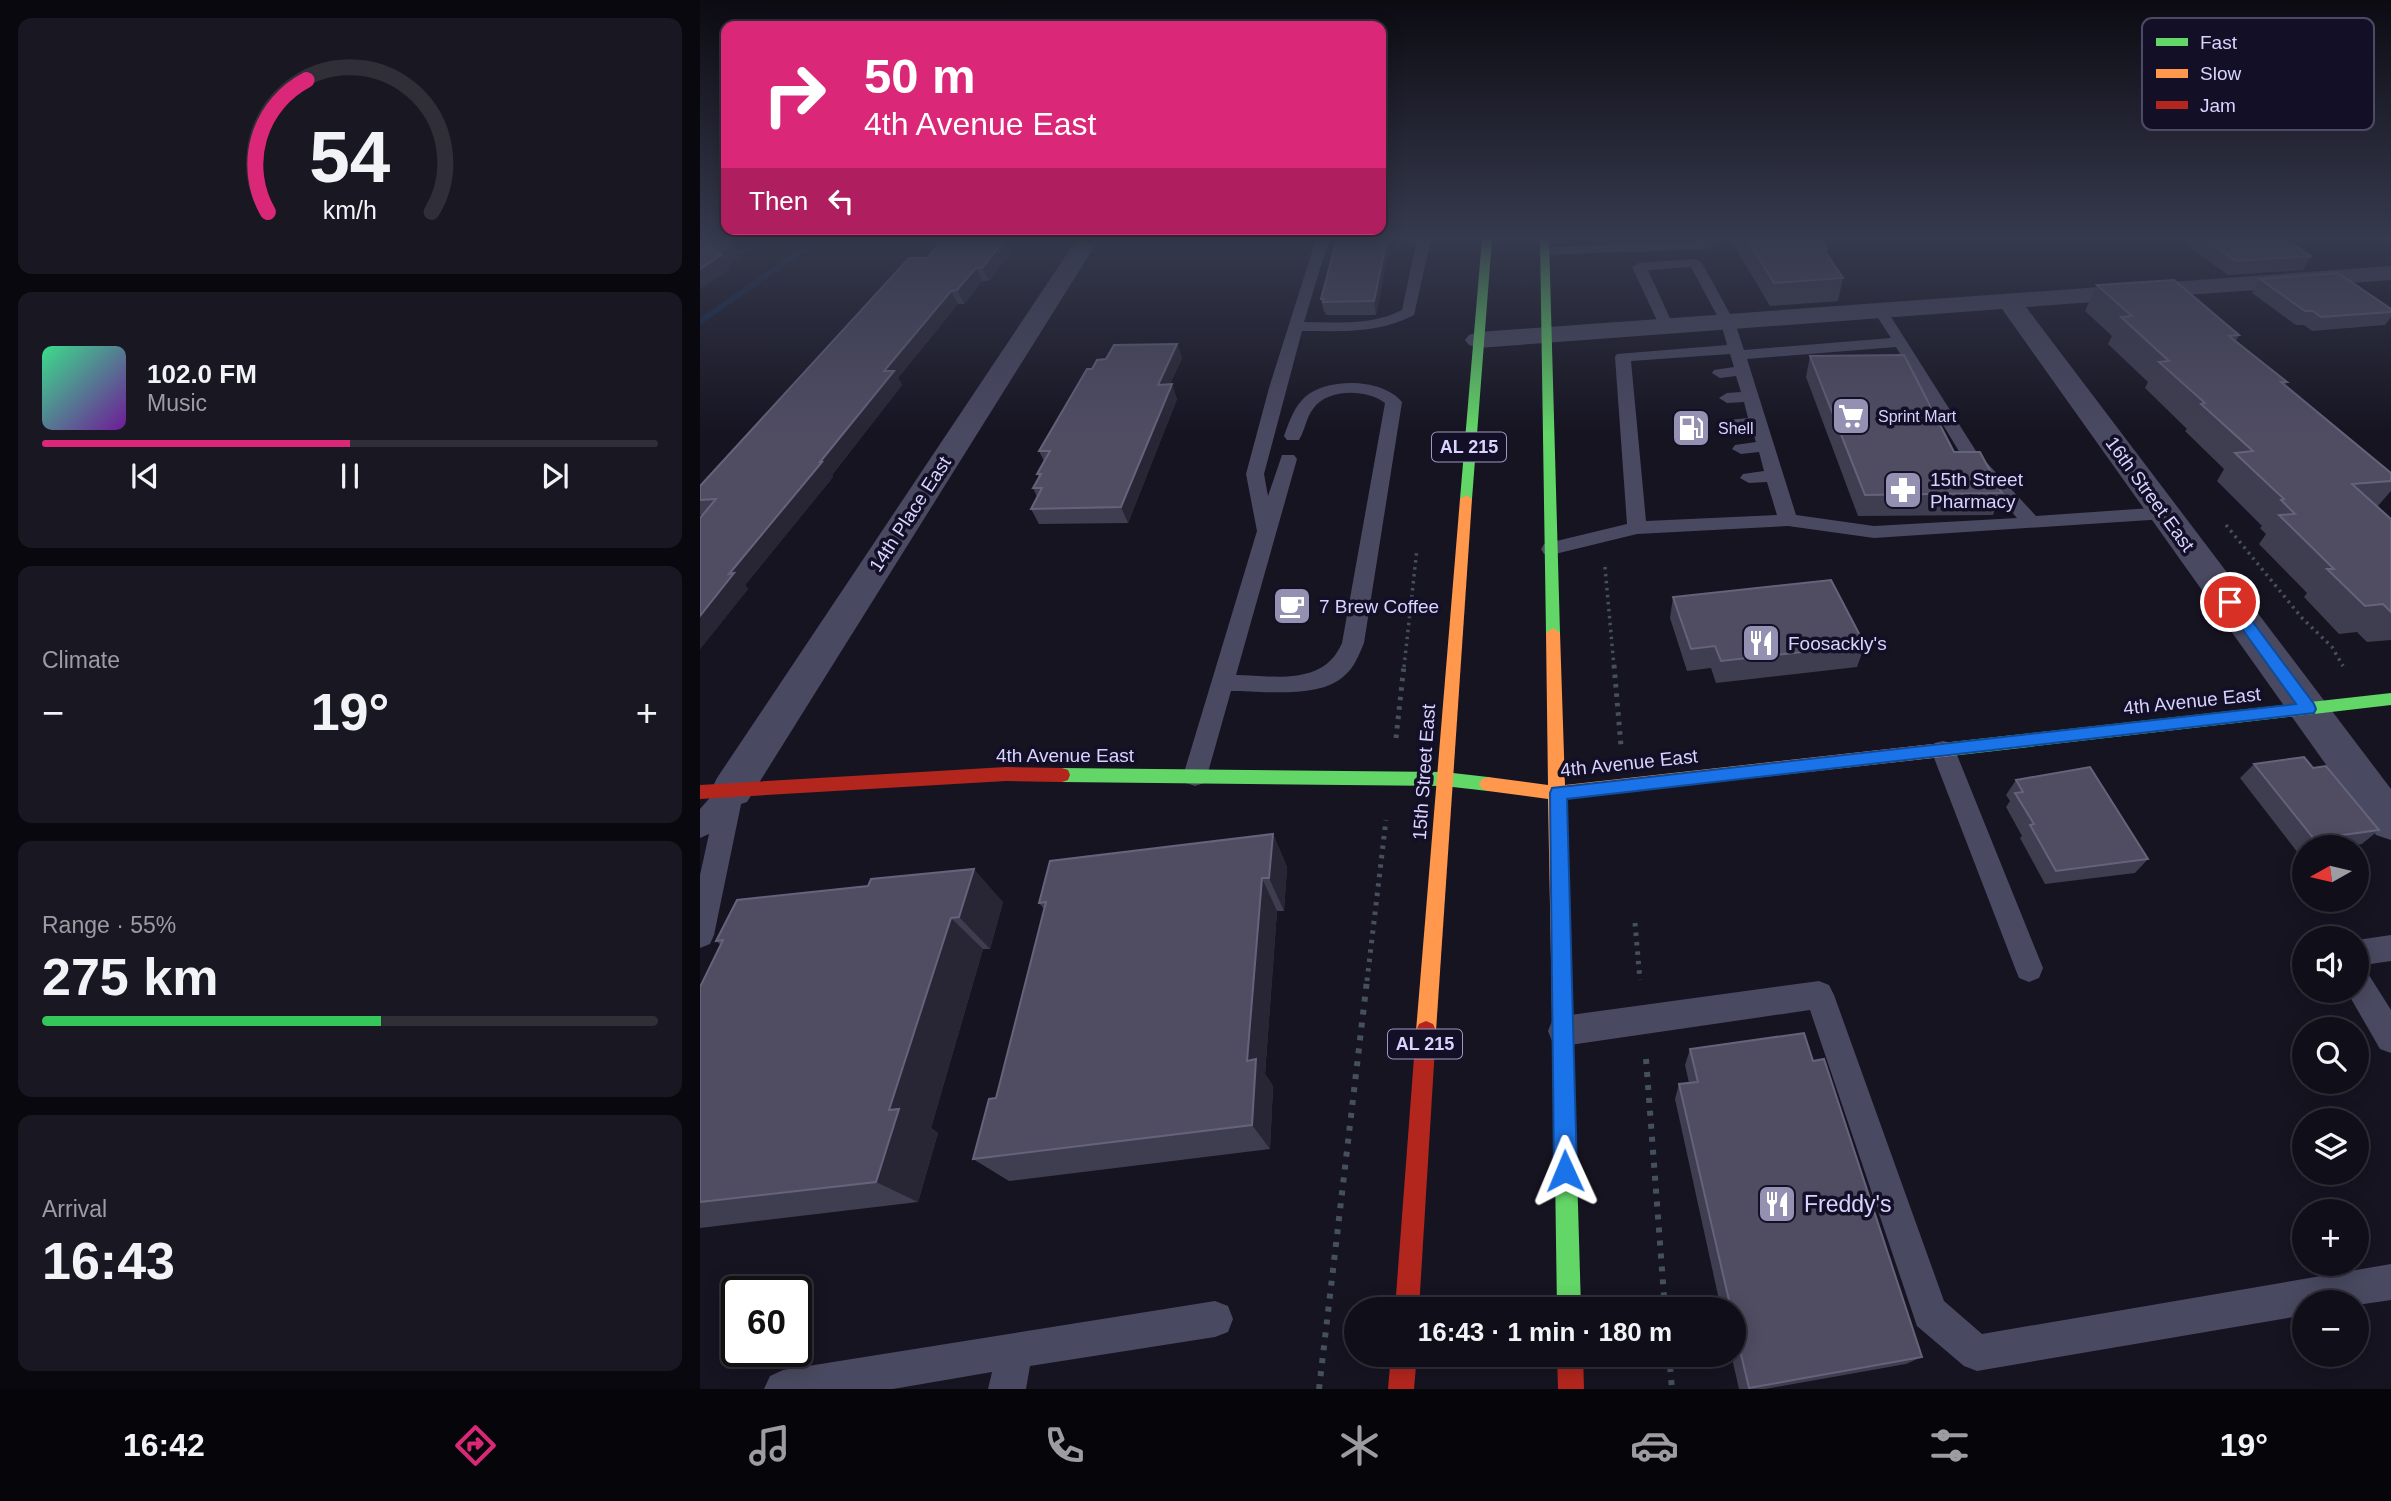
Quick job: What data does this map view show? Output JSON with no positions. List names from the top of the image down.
{
  "streets": {
    "main road": ["AL 215", "4th Avenue East", "15th Street East"],
    "street": ["16th Street East", "14th Place East"]
  },
  "crossings": [
    ["16th Street East", "4th Avenue East"],
    ["14th Place East", "4th Avenue East"],
    ["4th Avenue East", "15th Street East"]
  ],
  "places": {
    "supermarket": ["Sprint Mart"],
    "fuel station": ["Shell"],
    "pharmacy": ["15th Street Pharmacy"],
    "cafe": ["7 Brew Coffee"],
    "restaurant": ["Foosackly's", "Freddy's"]
  },
  "legend": ["Fast", "Slow", "Jam"],
  "north": "left",
  "page": {
    "turn": ["50 m", "4th Avenue East"],
    "then": "Then",
    "song": ["102.0 FM", "Music"],
    "tile": [
      "Climate",
      ["Range · 55%", "275 km"],
      ["Arrival", "16:43"]
    ],
    "heat": ["−", "19°", "+"],
    "map_buttons": ["+", "−"],
    "limit": "60",
    "trip": "16:43 · 1 min · 180 m",
    "tabs": ["16:42", "19°"],
    "gauge": ["54", "km/h"]
  }
}
